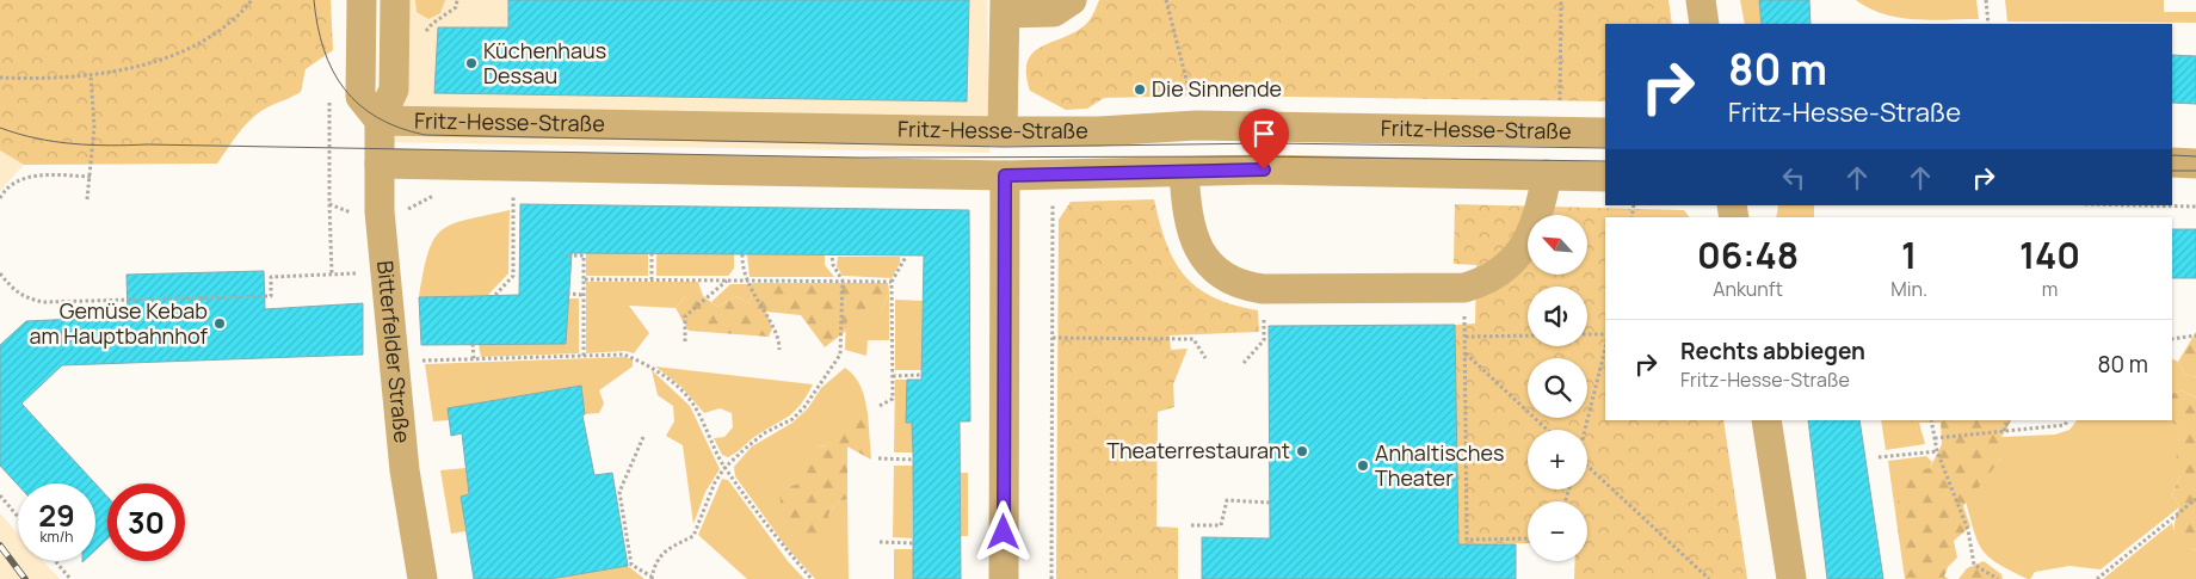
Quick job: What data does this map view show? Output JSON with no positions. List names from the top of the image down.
{
  "streets": {
    "street": ["Fritz-Hesse-Straße", "Bitterfelder Straße"]
  },
  "crossings": [
    ["Fritz-Hesse-Straße", "Bitterfelder Straße"]
  ],
  "places": [
    "Küchenhaus Dessau",
    "Die Sinnende",
    "Gemüse Kebab am Hauptbahnhof",
    "Theaterrestaurant",
    "Anhaltisches Theater"
  ],
  "north": "top left",
  "page": {
    "turn": ["80 m", "Fritz-Hesse-Straße"],
    "map_buttons": ["+", "−"],
    "eta": [
      "06:48",
      "Ankunft",
      "1",
      "Min.",
      "140",
      "m"
    ],
    "list": [
      {
        "name": "Rechts abbiegen",
        "note": "Fritz-Hesse-Straße",
        "value": "80 m"
      }
    ],
    "speed": "29 km/h",
    "limit": "30"
  }
}
